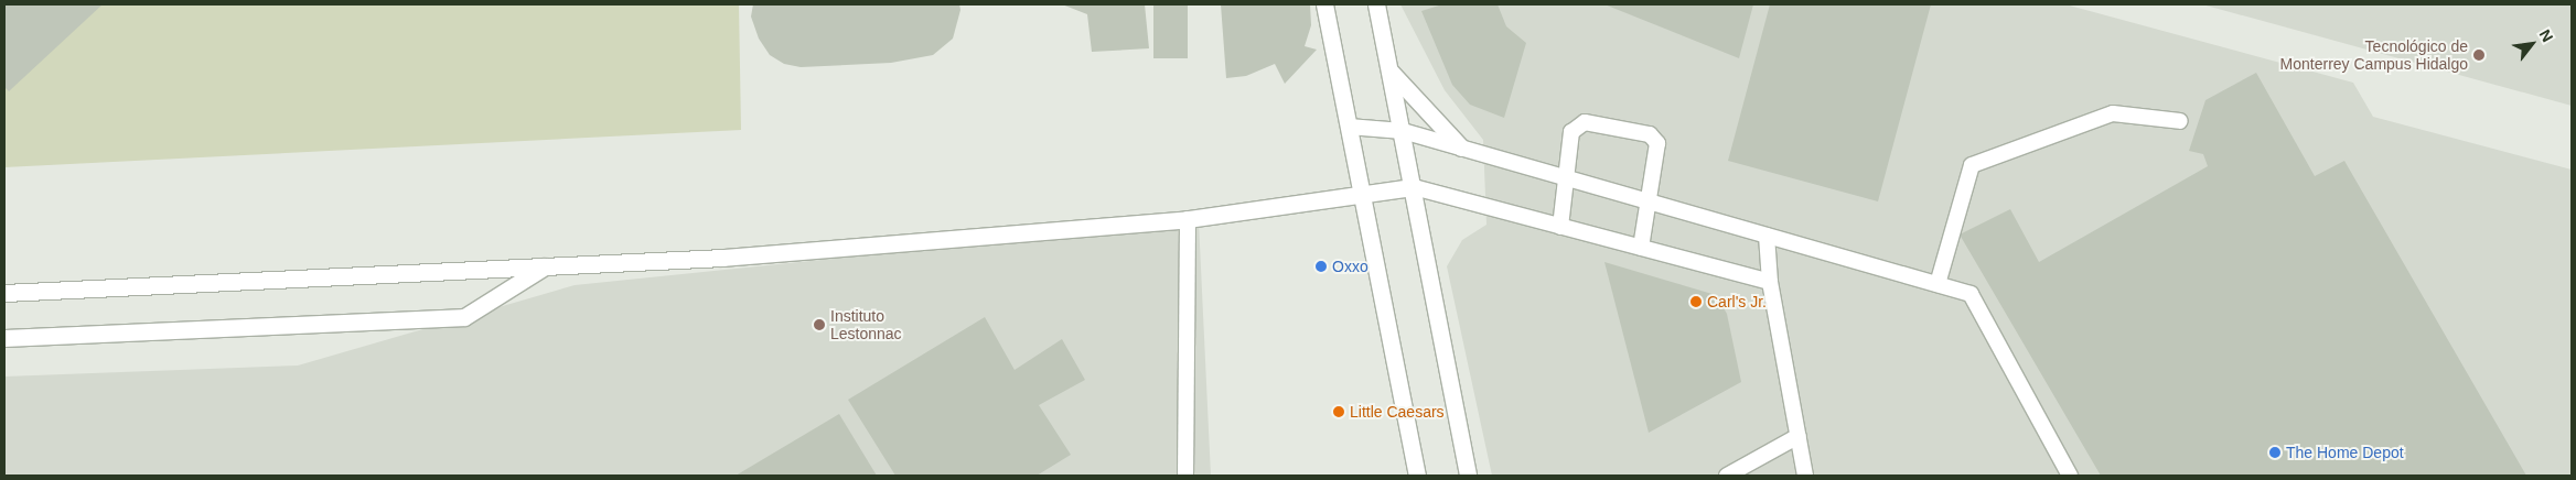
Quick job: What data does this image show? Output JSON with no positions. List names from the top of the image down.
{
  "places": [
    "Tecnológico de Monterrey Campus Hidalgo",
    "Oxxo",
    "Carl's Jr.",
    "Instituto Lestonnac",
    "Little Caesars",
    "The Home Depot"
  ],
  "north": "top right"
}
